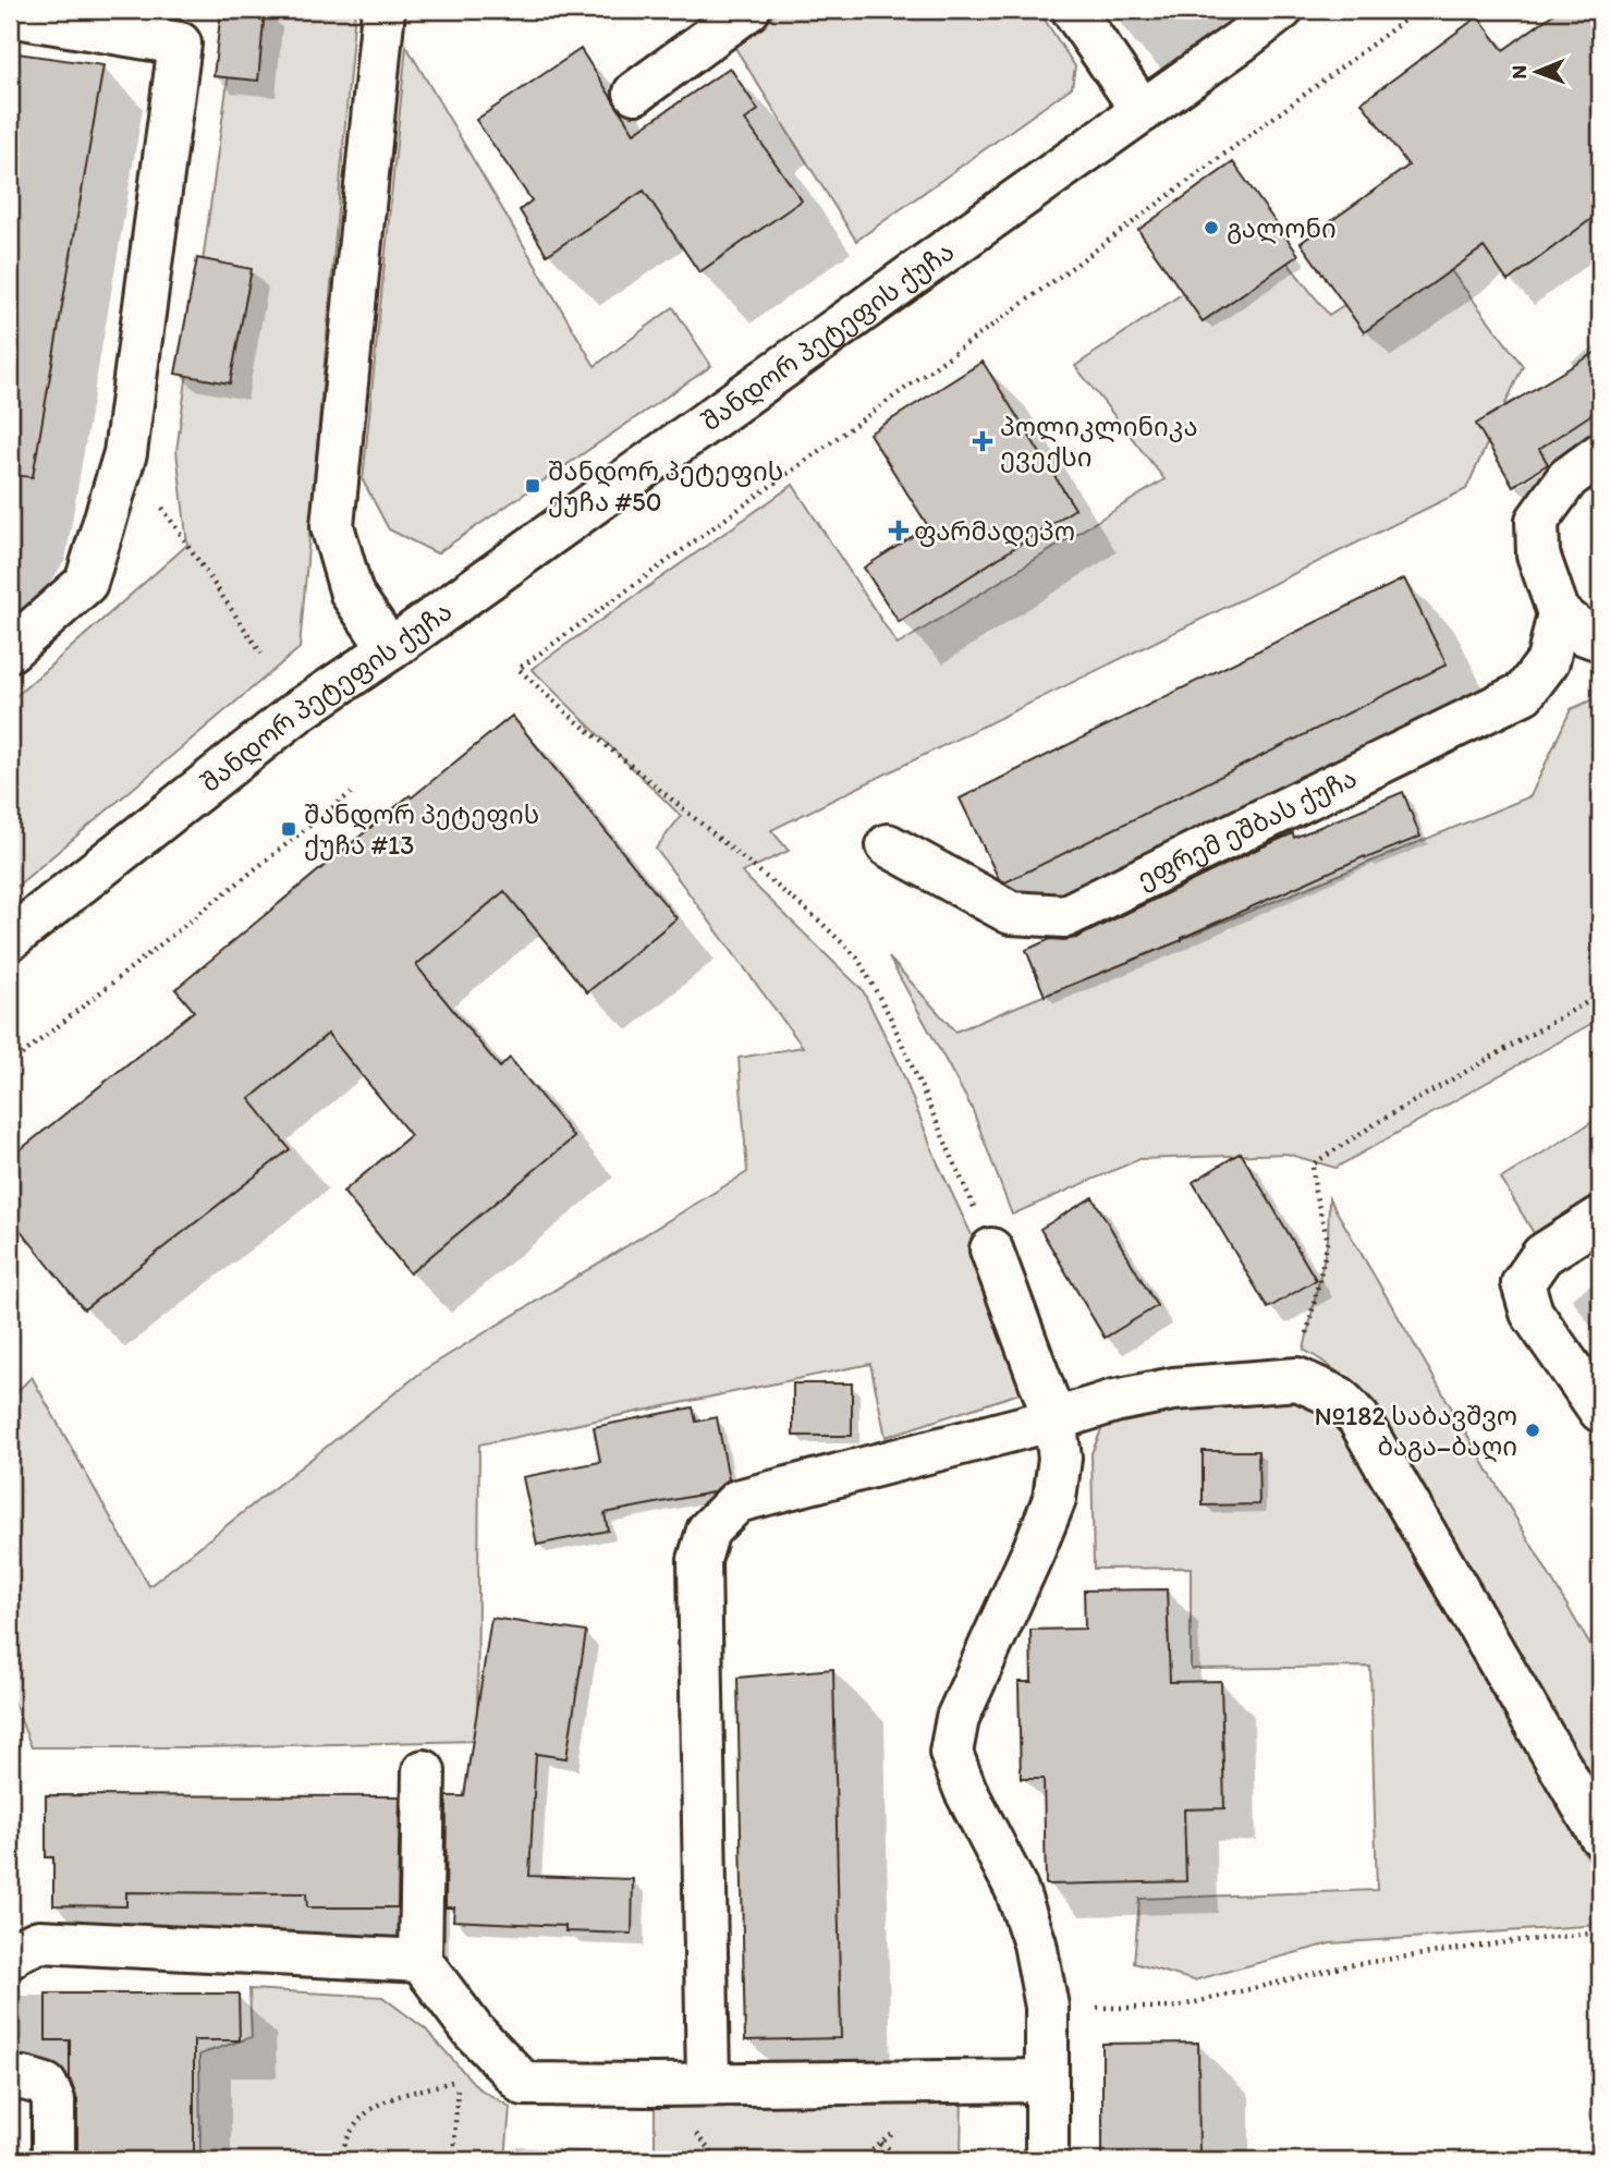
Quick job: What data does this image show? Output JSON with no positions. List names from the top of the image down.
{
  "streets": {
    "street": ["შანდორ პეტეფის ქუჩა", "ეფრემ ეშბას ქუჩა"]
  },
  "places": {
    "other": ["გალონი", "№182 საბავშვო ბაგა–ბაღი"],
    "health": ["პოლიკლინიკა ევექსი", "ფარმადეპო"],
    "transit": ["შანდორ პეტეფის ქუჩა #50", "შანდორ პეტეფის ქუჩა #13"]
  },
  "north": "left"
}
